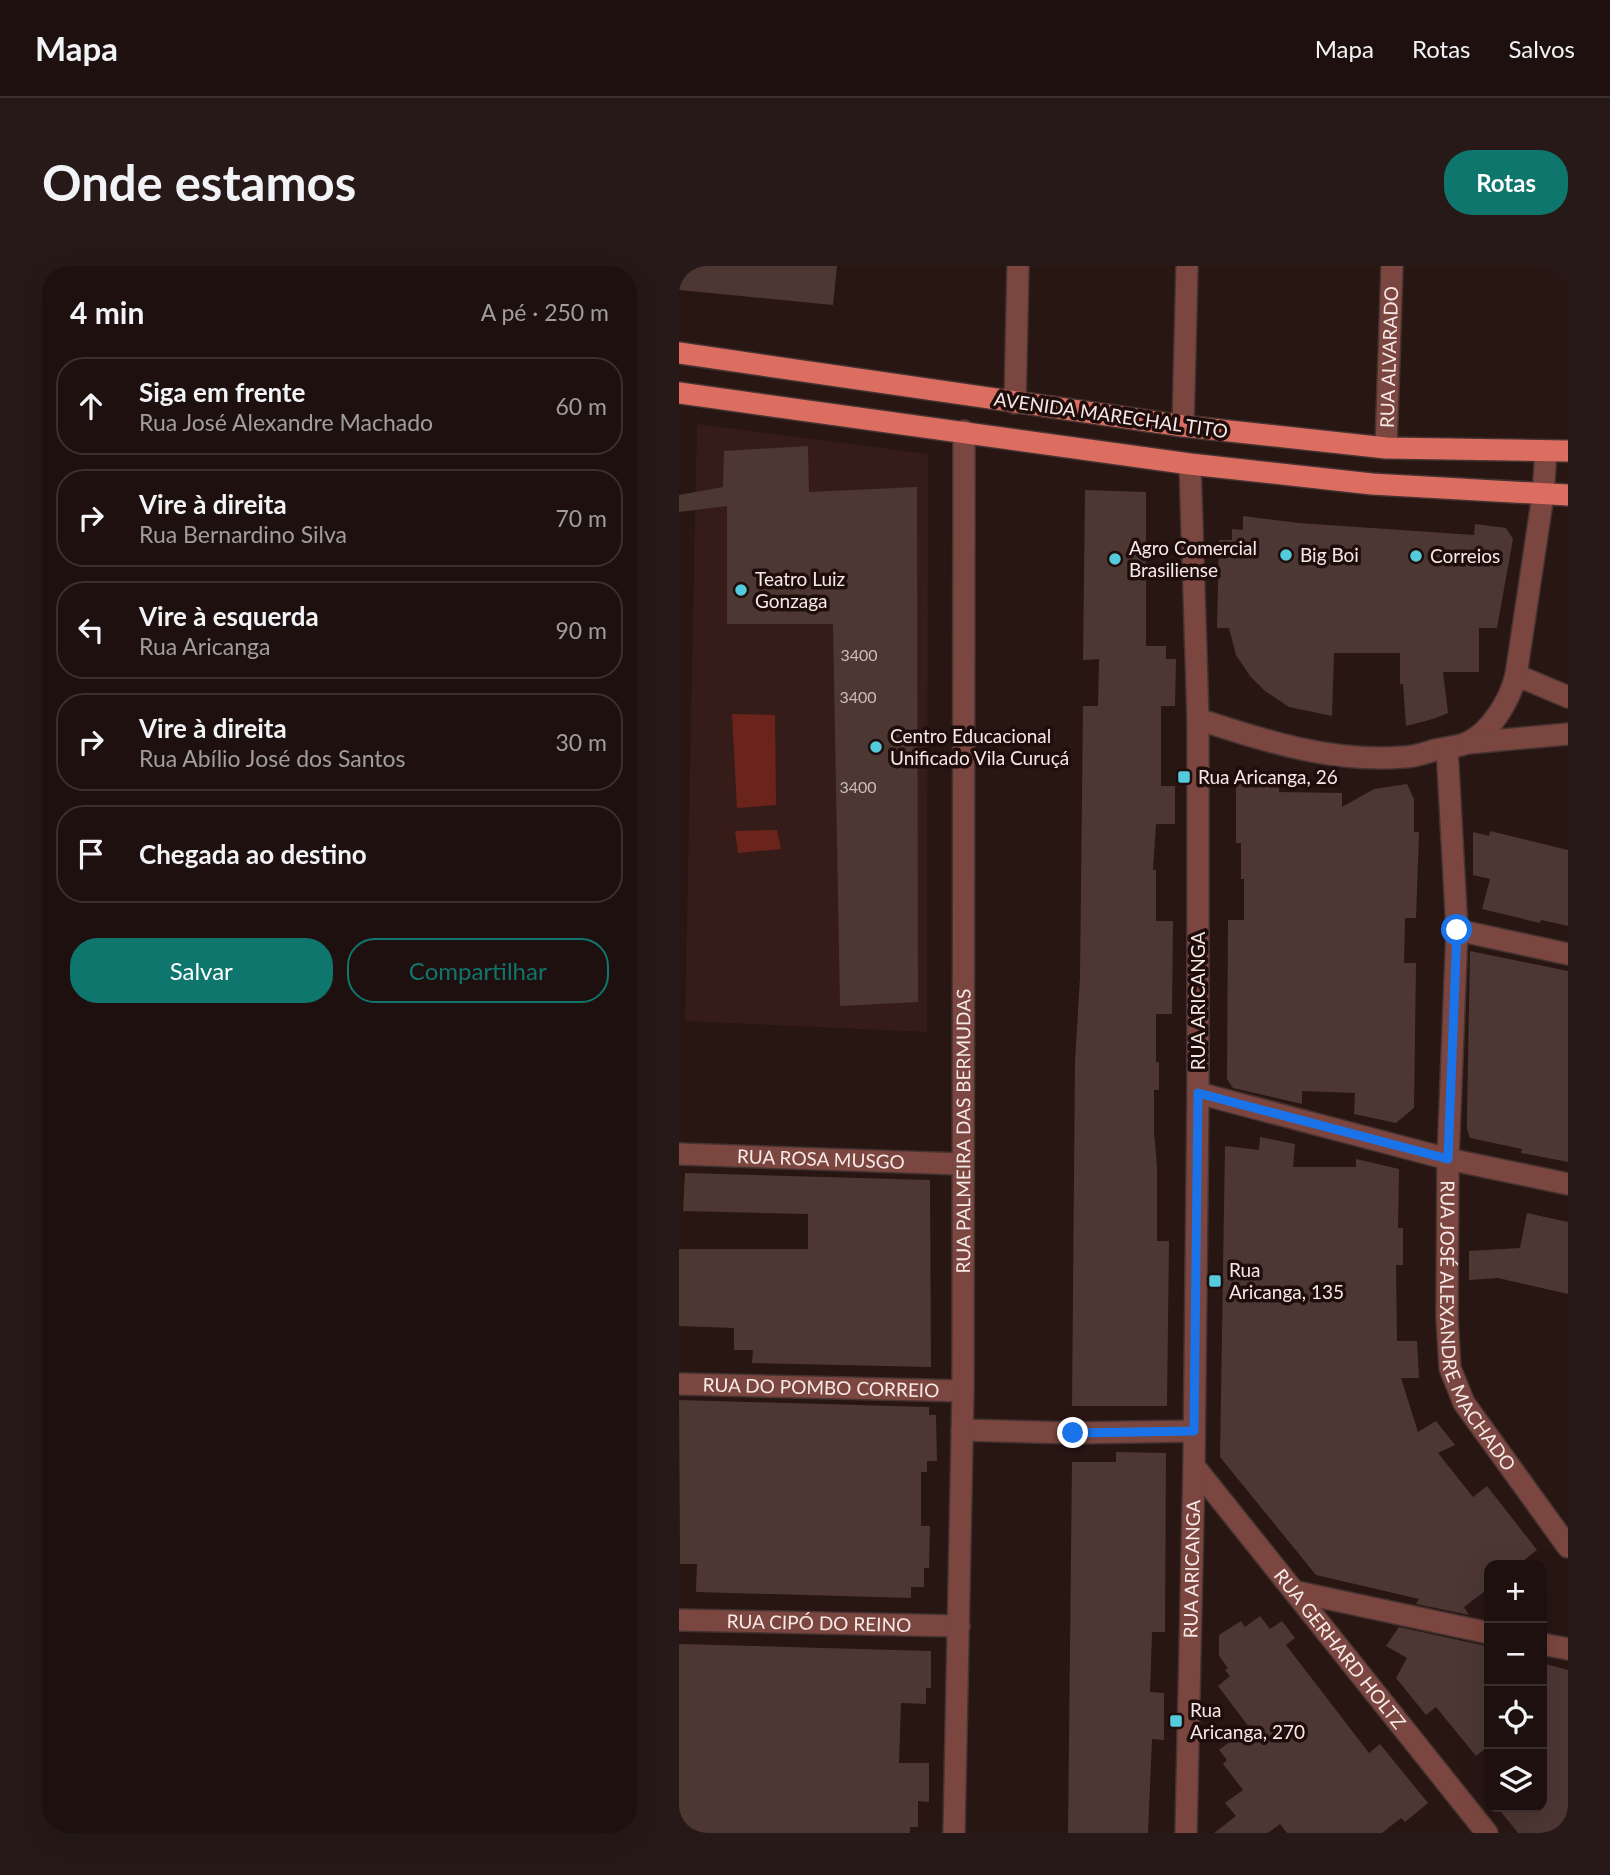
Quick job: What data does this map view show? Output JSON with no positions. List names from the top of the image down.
{
  "streets": {
    "main road": ["AVENIDA MARECHAL TITO"],
    "street": [
      "RUA ALVARADO",
      "RUA ARICANGA",
      "RUA PALMEIRA DAS BERMUDAS",
      "RUA ROSA MUSGO",
      "RUA JOSÉ ALEXANDRE MACHADO",
      "RUA DO POMBO CORREIO",
      "RUA CIPÓ DO REINO",
      "RUA GERHARD HOLTZ"
    ]
  },
  "crossings": [
    ["RUA ALVARADO", "AVENIDA MARECHAL TITO"],
    ["AVENIDA MARECHAL TITO", "RUA ARICANGA"],
    ["AVENIDA MARECHAL TITO", "RUA PALMEIRA DAS BERMUDAS"],
    ["RUA ARICANGA", "RUA GERHARD HOLTZ"],
    ["RUA PALMEIRA DAS BERMUDAS", "RUA ROSA MUSGO"],
    ["RUA PALMEIRA DAS BERMUDAS", "RUA DO POMBO CORREIO"],
    ["RUA PALMEIRA DAS BERMUDAS", "RUA CIPÓ DO REINO"]
  ],
  "places": {
    "other": [
      "Big Boi",
      "Correios",
      "Agro Comercial Brasiliense",
      "Teatro Luiz Gonzaga",
      "Centro Educacional Unificado Vila Curuçá"
    ],
    "transit": ["Rua Aricanga, 26", "Rua Aricanga, 135", "Rua Aricanga, 270"]
  },
  "house_numbers": ["3400", "3400", "3400"],
  "page": {
    "header": "Mapa",
    "nav": ["Mapa", "Rotas", "Salvos"],
    "buttons": [
      "Rotas",
      ["Salvar", "Compartilhar"]
    ],
    "title": "Onde estamos",
    "heading": ["4 min", "A pé · 250 m"],
    "list": [
      ["Siga em frente", "Rua José Alexandre Machado", "60 m"],
      ["Vire à direita", "Rua Bernardino Silva", "70 m"],
      ["Vire à esquerda", "Rua Aricanga", "90 m"],
      ["Vire à direita", "Rua Abílio José dos Santos", "30 m"],
      "Chegada ao destino"
    ],
    "map_buttons": ["+", "−"]
  }
}
